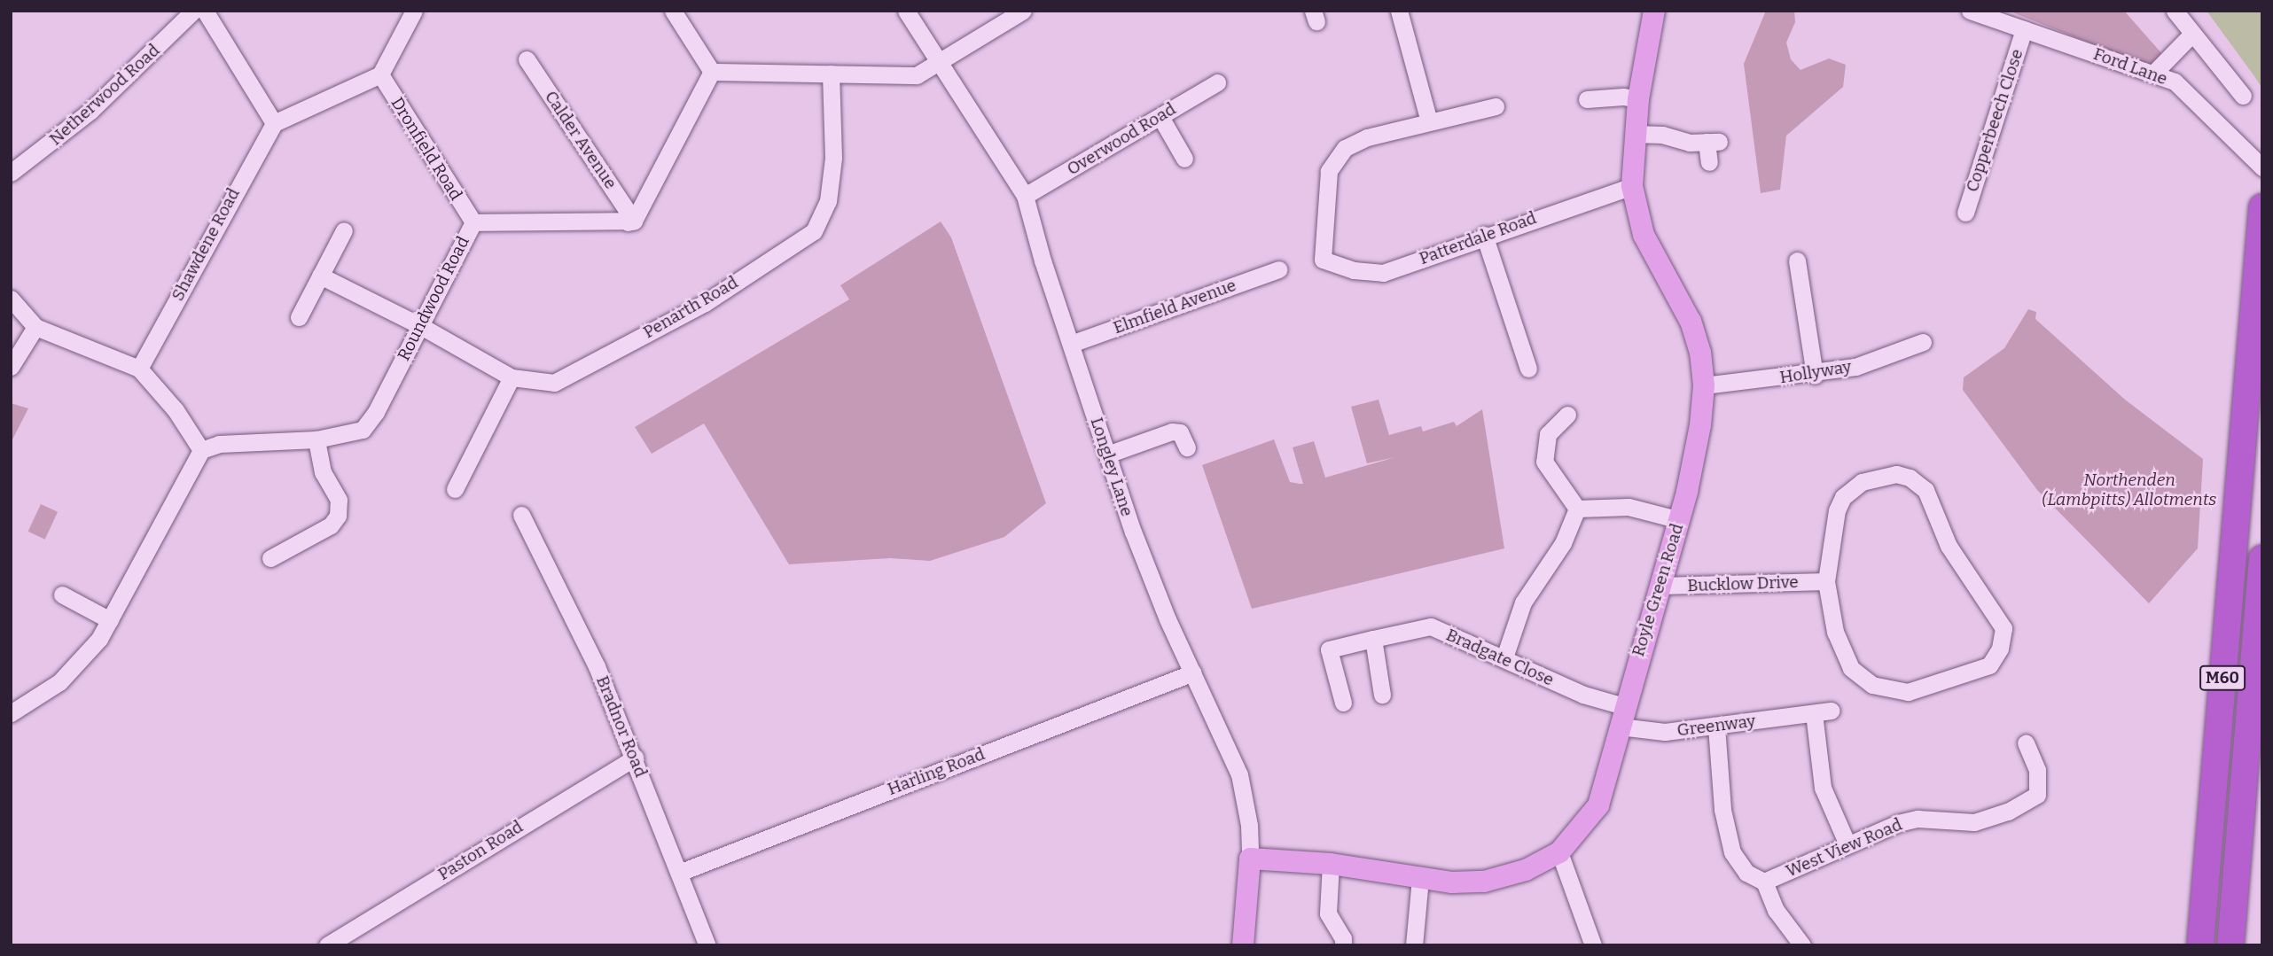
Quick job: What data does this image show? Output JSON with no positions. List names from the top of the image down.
{
  "streets": {
    "highway": ["M60"],
    "main road": ["Longley Lane", "Royle Green Road"],
    "street": [
      "Ford Lane",
      "Netherwood Road",
      "Copperbeech Close",
      "Overwood Road",
      "Calder Avenue",
      "Dronfield Road",
      "Patterdale Road",
      "Shawdene Road",
      "Roundwood Road",
      "Elmfield Avenue",
      "Penarth Road",
      "Hollyway",
      "Bucklow Drive",
      "Bradgate Close",
      "Greenway",
      "Bradnor Road",
      "Harling Road",
      "West View Road",
      "Paston Road"
    ]
  },
  "crossings": [
    ["Ford Lane", "Copperbeech Close"],
    ["Overwood Road", "Longley Lane"],
    ["Calder Avenue", "Roundwood Road"],
    ["Dronfield Road", "Roundwood Road"],
    ["Patterdale Road", "Royle Green Road"],
    ["Roundwood Road", "Penarth Road"],
    ["Elmfield Avenue", "Longley Lane"],
    ["Hollyway", "Royle Green Road"],
    ["Longley Lane", "Royle Green Road"],
    ["Longley Lane", "Harling Road"],
    ["Bucklow Drive", "Royle Green Road"],
    ["Royle Green Road", "Bradgate Close"],
    ["Royle Green Road", "Greenway"],
    ["Bradgate Close", "Greenway"],
    ["Greenway", "West View Road"],
    ["Bradnor Road", "Harling Road"],
    ["Bradnor Road", "Paston Road"]
  ],
  "parks": ["Northenden (Lambpitts) Allotments"]
}
